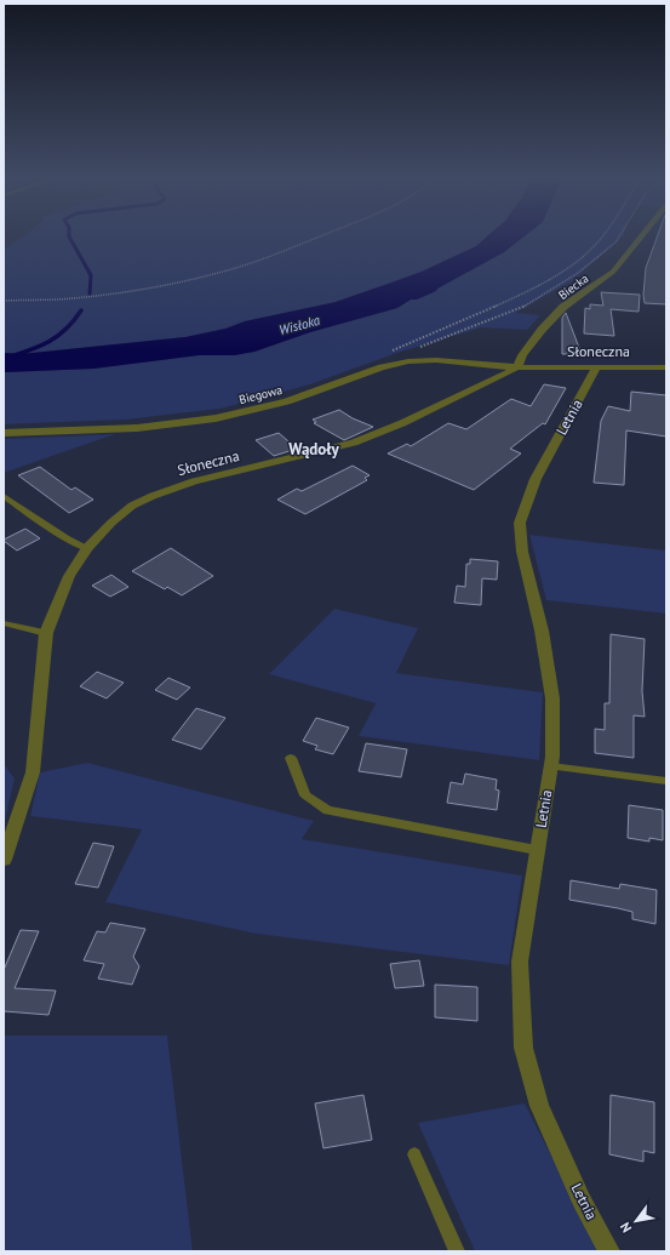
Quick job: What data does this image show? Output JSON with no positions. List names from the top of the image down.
{
  "streets": {
    "street": [
      "Biecka",
      "Słoneczna",
      "Biegowa",
      "Letnia"
    ]
  },
  "crossings": [
    ["Biecka", "Słoneczna"],
    ["Biecka", "Biegowa"],
    ["Słoneczna", "Biegowa"],
    ["Słoneczna", "Letnia"]
  ],
  "districts": ["Wądoły"],
  "water": ["Wisłoka"],
  "north": "bottom left"
}
